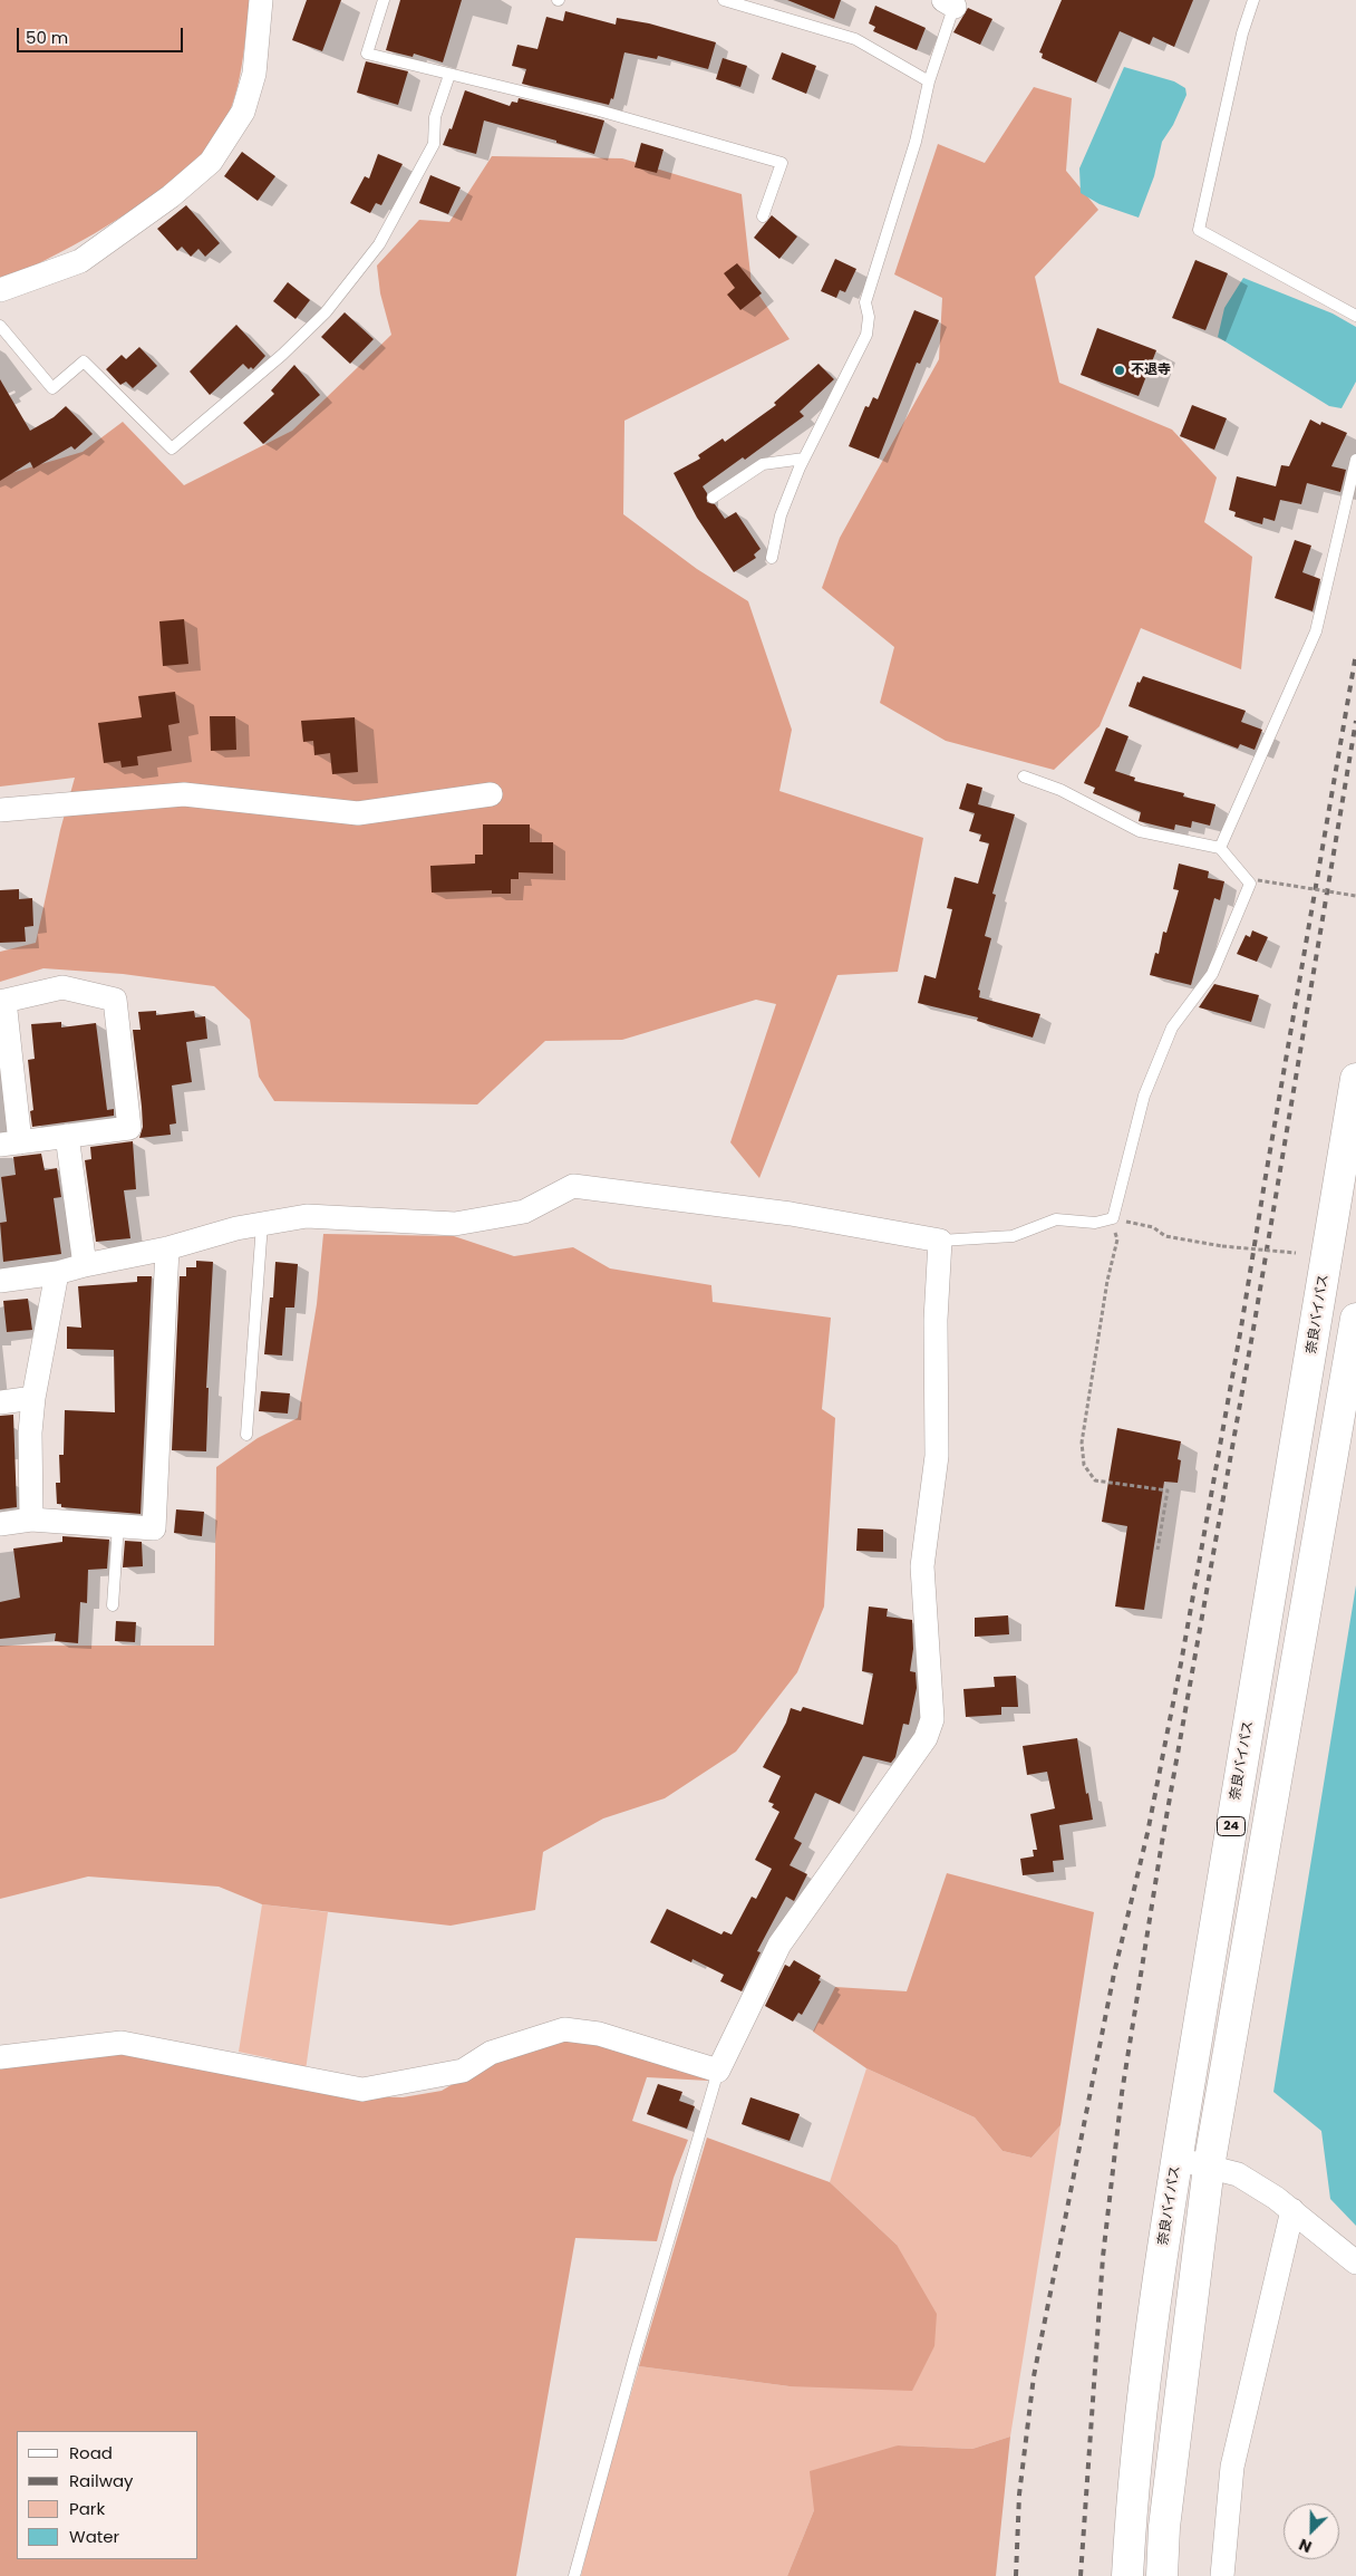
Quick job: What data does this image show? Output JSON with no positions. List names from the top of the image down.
{
  "streets": {
    "highway": ["奈良バイパス", "24"]
  },
  "places": ["不退寺"],
  "legend": [
    "Road",
    "Railway",
    "Park",
    "Water"
  ],
  "scale_bar": "50 m",
  "north": "bottom left"
}
